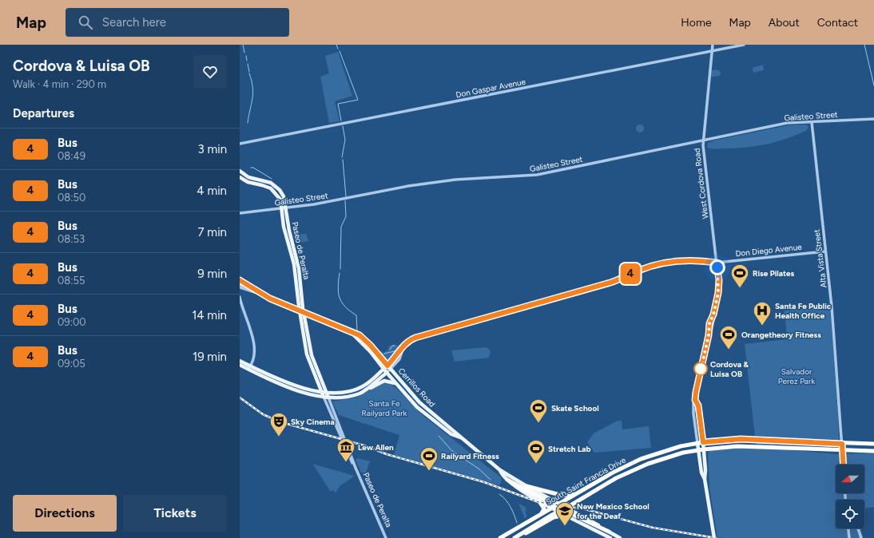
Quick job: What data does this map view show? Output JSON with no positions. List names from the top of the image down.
{
  "streets": {
    "highway": ["South Saint Francis Drive"],
    "main road": [
      "West Cordova Road",
      "Don Diego Avenue",
      "Paseo de Peralta",
      "Cerrillos Road"
    ],
    "street": ["Don Gaspar Avenue", "Galisteo Street", "Alta Vista Street"]
  },
  "crossings": [
    ["Don Gaspar Avenue", "West Cordova Road"],
    ["Galisteo Street", "West Cordova Road"],
    ["Galisteo Street", "Paseo de Peralta"],
    ["Galisteo Street", "Alta Vista Street"],
    ["West Cordova Road", "Don Diego Avenue"],
    ["West Cordova Road", "South Saint Francis Drive"],
    ["Don Diego Avenue", "Paseo de Peralta"],
    ["Don Diego Avenue", "Alta Vista Street"],
    ["Don Diego Avenue", "Cerrillos Road"],
    ["Paseo de Peralta", "Cerrillos Road"],
    ["Alta Vista Street", "South Saint Francis Drive"],
    ["Cerrillos Road", "South Saint Francis Drive"]
  ],
  "parks": ["Salvador Perez Park", "Santa Fe Railyard Park"],
  "places": {
    "sports": [
      "Rise Pilates",
      "Orangetheory Fitness",
      "Skate School",
      "Stretch Lab",
      "Railyard Fitness"
    ],
    "hospital": ["Santa Fe Public Health Office"],
    "other": ["Cordova & Luisa OB"],
    "theatre": ["Sky Cinema"],
    "museum": ["Lew Allen"],
    "school or university": ["New Mexico School for the Deaf"]
  },
  "lines": ["bus line 4"],
  "north": "left",
  "page": {
    "header": "Map",
    "search": "Search here",
    "nav": [
      "Home",
      "Map",
      "About",
      "Contact"
    ],
    "heading": [
      ["Cordova & Luisa OB", "Walk · 4 min · 290 m"],
      "Departures"
    ],
    "on_map": "4",
    "list": [
      {
        "mark": "4",
        "name": "Bus",
        "note": "08:49",
        "value": "3 min"
      },
      {
        "mark": "4",
        "name": "Bus",
        "note": "08:50",
        "value": "4 min"
      },
      {
        "mark": "4",
        "name": "Bus",
        "note": "08:53",
        "value": "7 min"
      },
      {
        "mark": "4",
        "name": "Bus",
        "note": "08:55",
        "value": "9 min"
      },
      {
        "mark": "4",
        "name": "Bus",
        "note": "09:00",
        "value": "14 min"
      },
      {
        "mark": "4",
        "name": "Bus",
        "note": "09:05",
        "value": "19 min"
      }
    ],
    "buttons": ["Directions", "Tickets"]
  }
}
